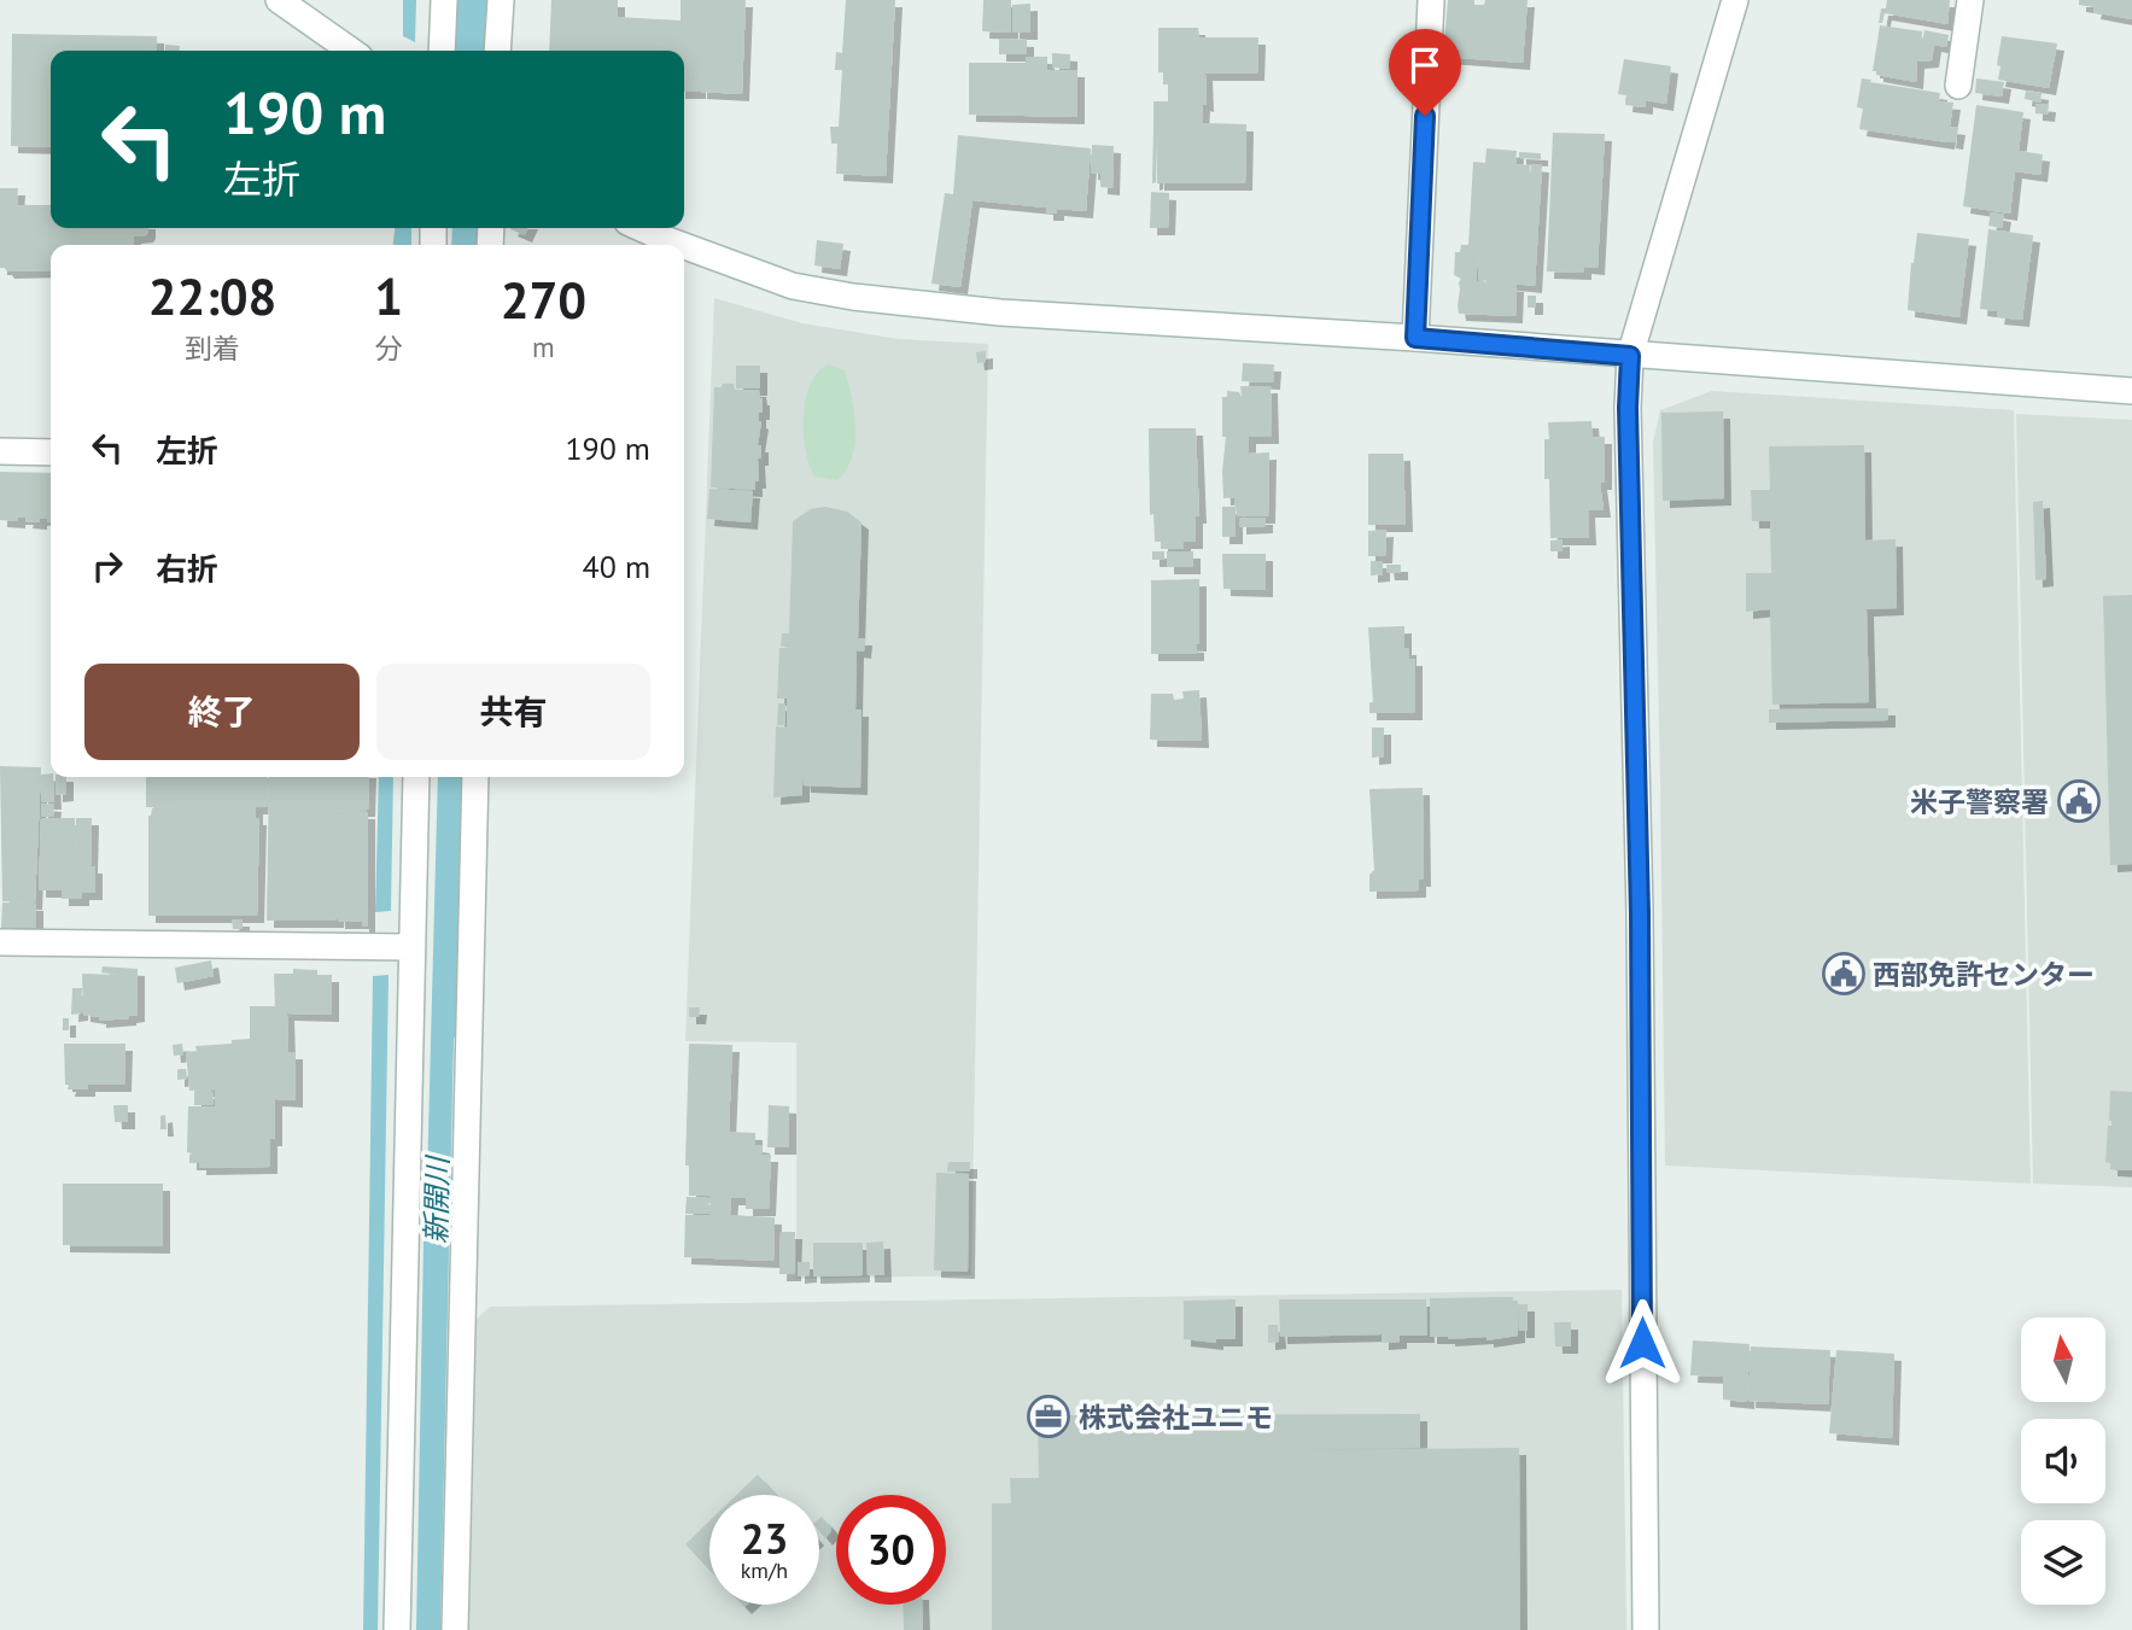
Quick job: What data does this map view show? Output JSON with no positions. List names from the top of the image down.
{
  "water": ["新開川"],
  "places": {
    "public building": ["米子警察署", "西部免許センター"],
    "office": ["株式会社ユニモ"]
  },
  "north": "top",
  "page": {
    "turn": ["190 m", "左折"],
    "eta": [
      "22:08",
      "到着",
      "1",
      "分",
      "270",
      "m"
    ],
    "list": [
      {
        "name": "左折",
        "value": "190 m"
      },
      {
        "name": "右折",
        "value": "40 m"
      }
    ],
    "buttons": ["終了", "共有"],
    "speed": "23 km/h",
    "limit": "30"
  }
}
